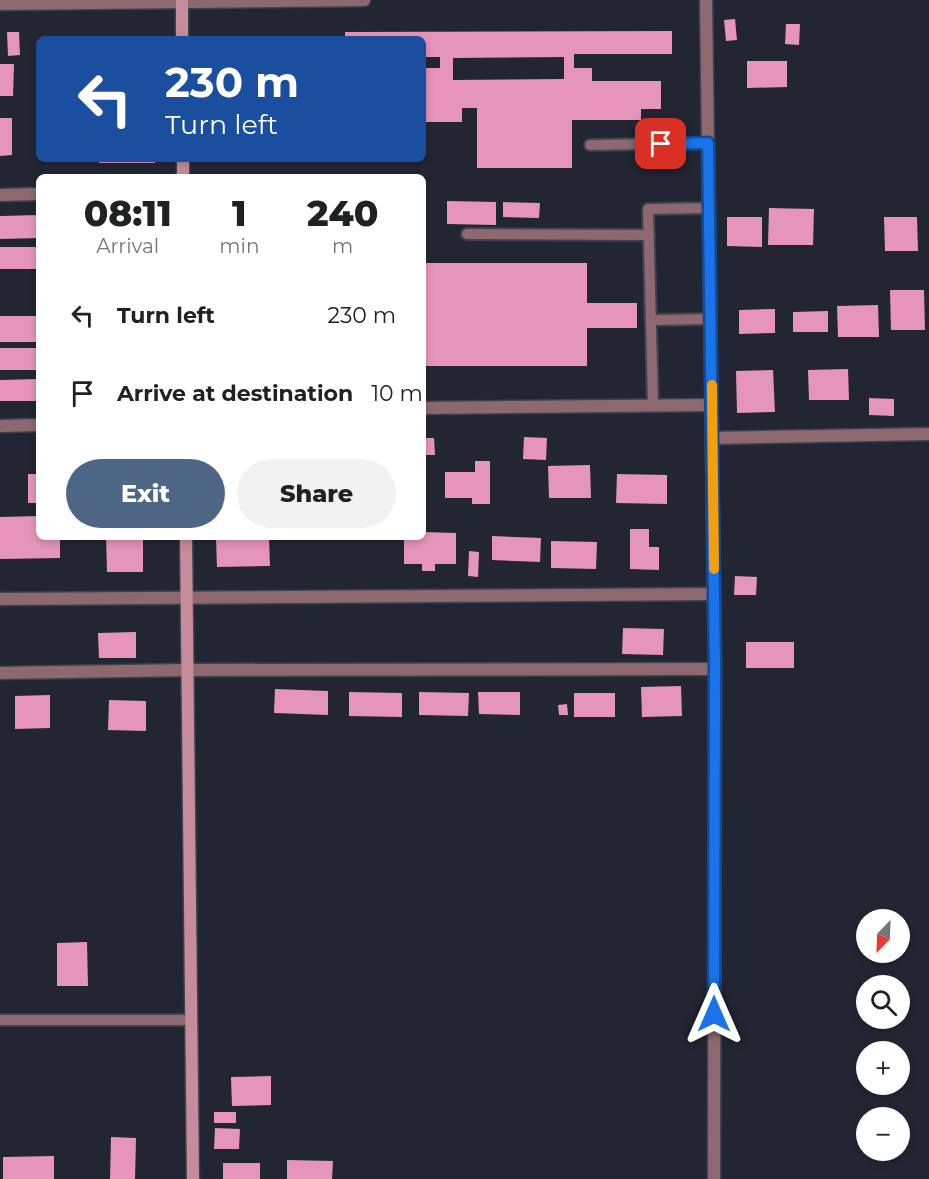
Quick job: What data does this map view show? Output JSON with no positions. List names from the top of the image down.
{
  "north": "bottom left",
  "page": {
    "turn": ["230 m", "Turn left"],
    "eta": [
      "08:11",
      "Arrival",
      "1",
      "min",
      "240",
      "m"
    ],
    "list": [
      {
        "name": "Turn left",
        "value": "230 m"
      },
      {
        "name": "Arrive at destination",
        "value": "10 m"
      }
    ],
    "buttons": ["Exit", "Share"],
    "map_buttons": ["+", "−"]
  }
}
